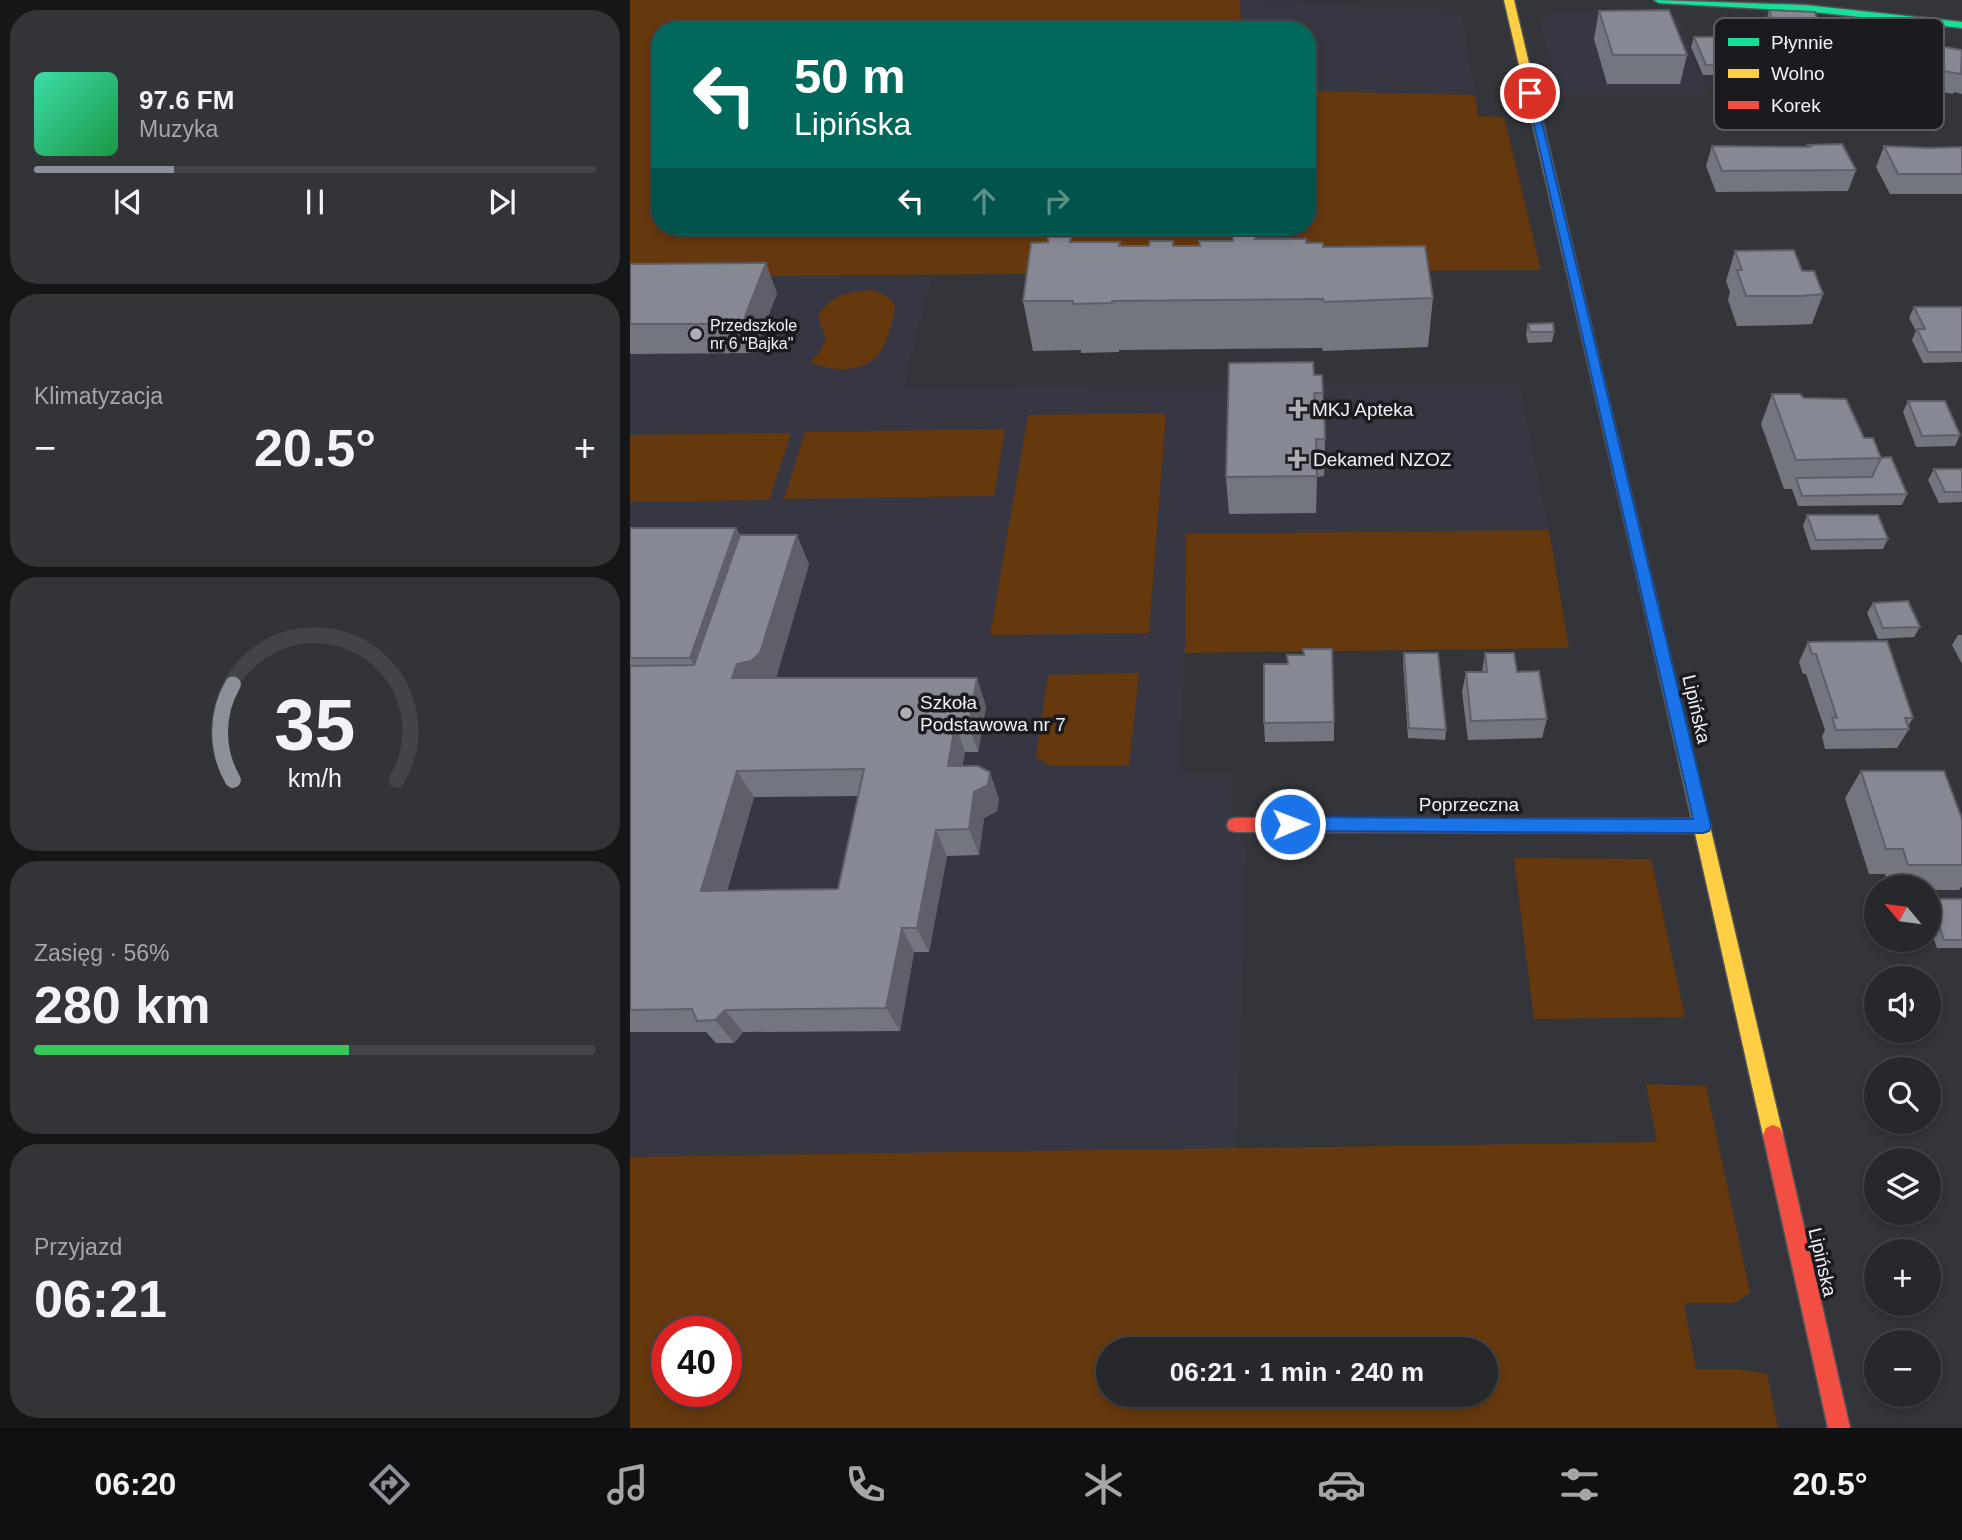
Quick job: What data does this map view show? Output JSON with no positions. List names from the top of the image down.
{
  "streets": {
    "street": ["Lipińska", "Poprzeczna"]
  },
  "crossings": [
    ["Lipińska", "Poprzeczna"]
  ],
  "places": {
    "other": ["Przedszkole nr 6 \"Bajka\"", "Szkoła Podstawowa nr 7"],
    "health": ["MKJ Apteka", "Dekamed NZOZ"]
  },
  "legend": ["Płynnie", "Wolno", "Korek"],
  "north": "top left",
  "page": {
    "turn": ["50 m", "Lipińska"],
    "song": ["97.6 FM", "Muzyka"],
    "tile": [
      "Klimatyzacja",
      ["Zasięg · 56%", "280 km"],
      ["Przyjazd", "06:21"]
    ],
    "heat": ["−", "20.5°", "+"],
    "map_buttons": ["+", "−"],
    "limit": "40",
    "trip": "06:21 · 1 min · 240 m",
    "tabs": ["06:20", "20.5°"],
    "gauge": ["35", "km/h"]
  }
}
